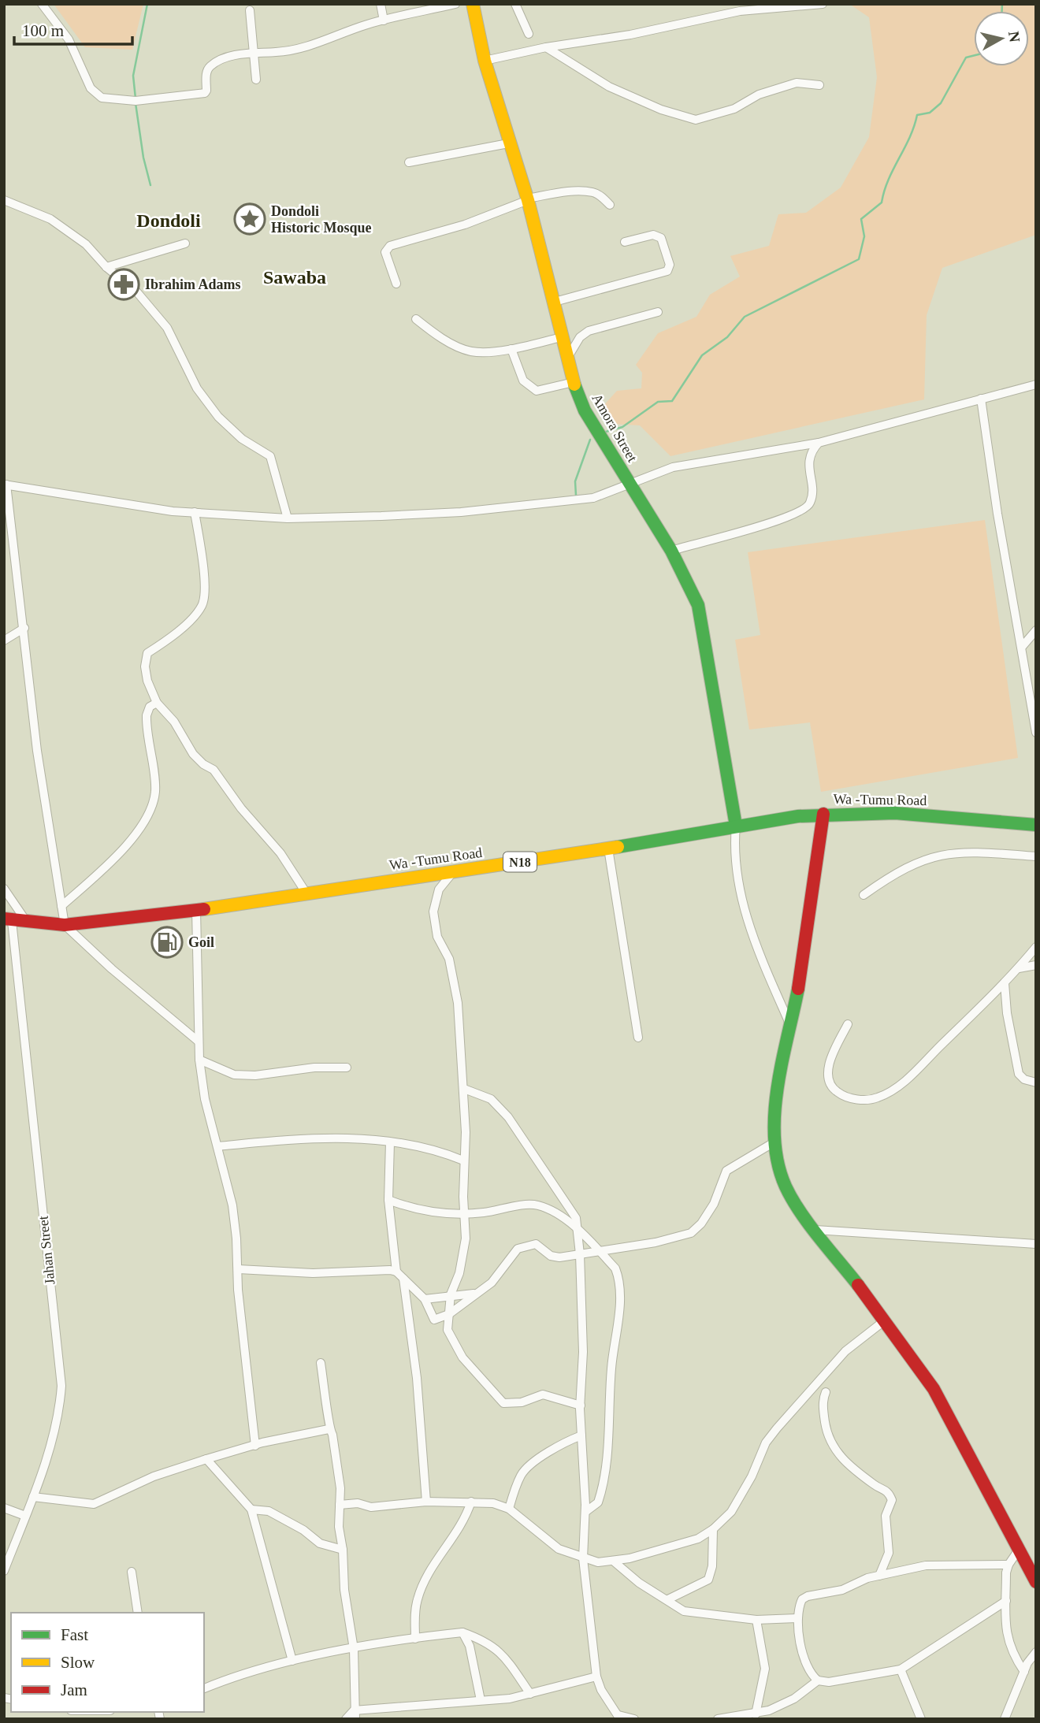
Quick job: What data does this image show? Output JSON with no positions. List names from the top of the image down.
{
  "streets": {
    "main road": ["Amora Street", "Wa -Tumu Road", "N18"],
    "street": ["Jahan Street"]
  },
  "crossings": [
    ["Amora Street", "Wa -Tumu Road"],
    ["Wa -Tumu Road", "Jahan Street"]
  ],
  "districts": ["Dondoli", "Sawaba"],
  "places": {
    "place": ["Dondoli Historic Mosque"],
    "pharmacy": ["Ibrahim Adams"],
    "fuel station": ["Goil"]
  },
  "legend": ["Fast", "Slow", "Jam"],
  "scale_bar": "100 m",
  "north": "right"
}
